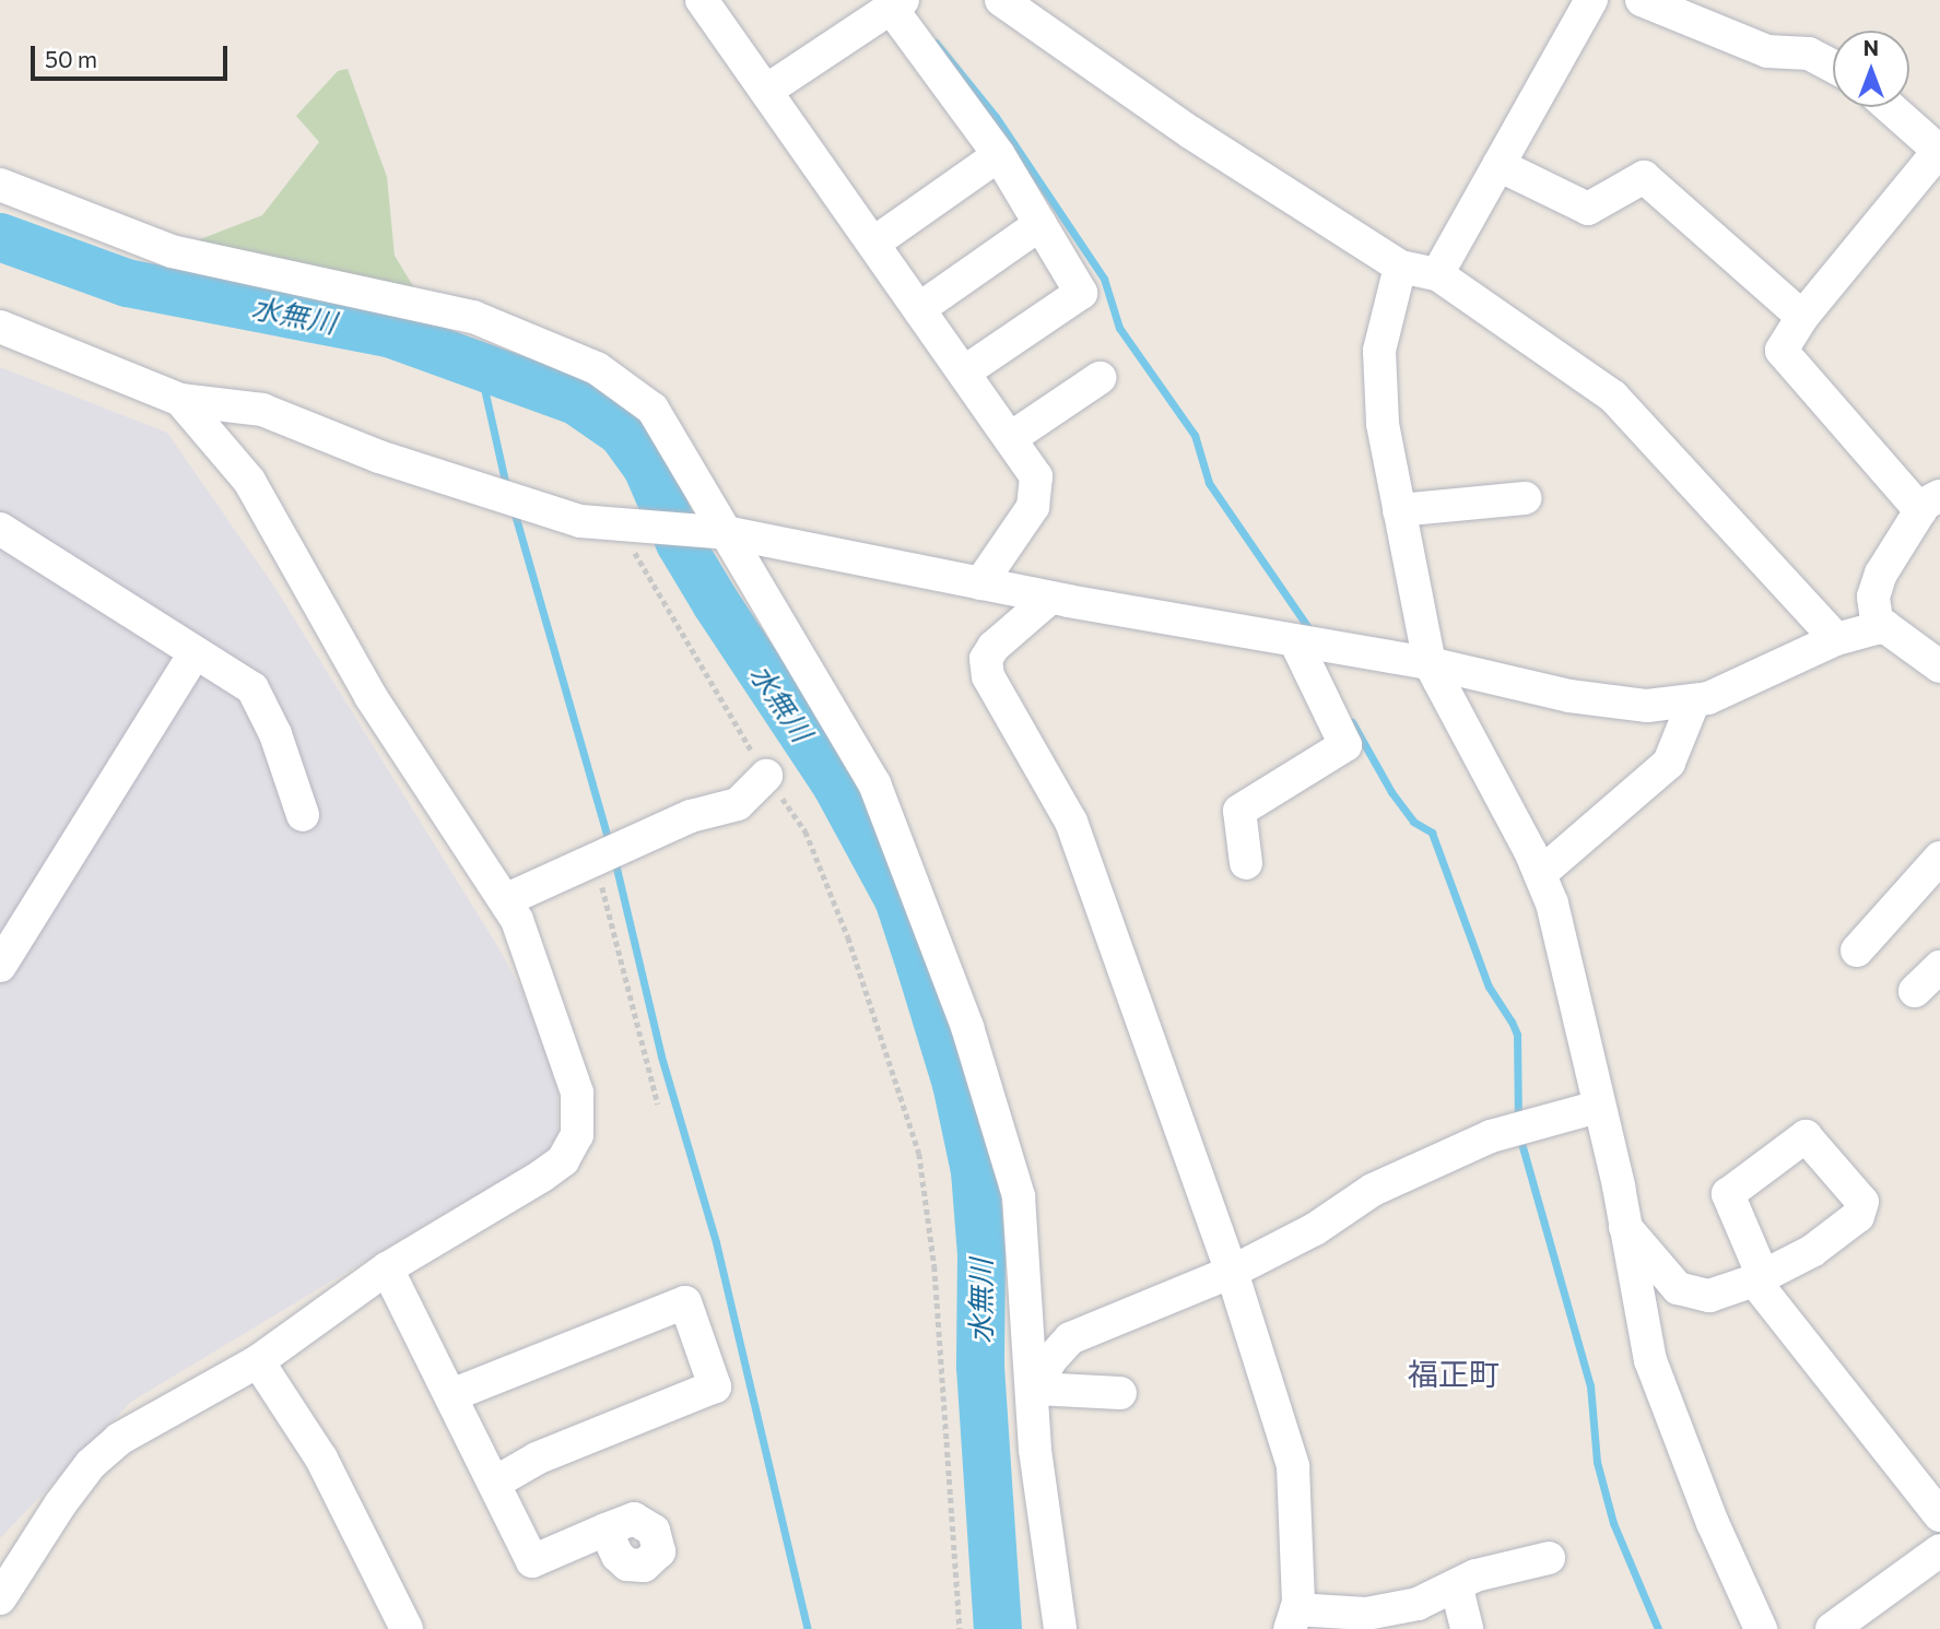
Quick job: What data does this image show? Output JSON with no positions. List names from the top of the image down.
{
  "districts": ["福正町"],
  "water": ["水無川"],
  "scale_bar": "50 m",
  "north": "top"
}
